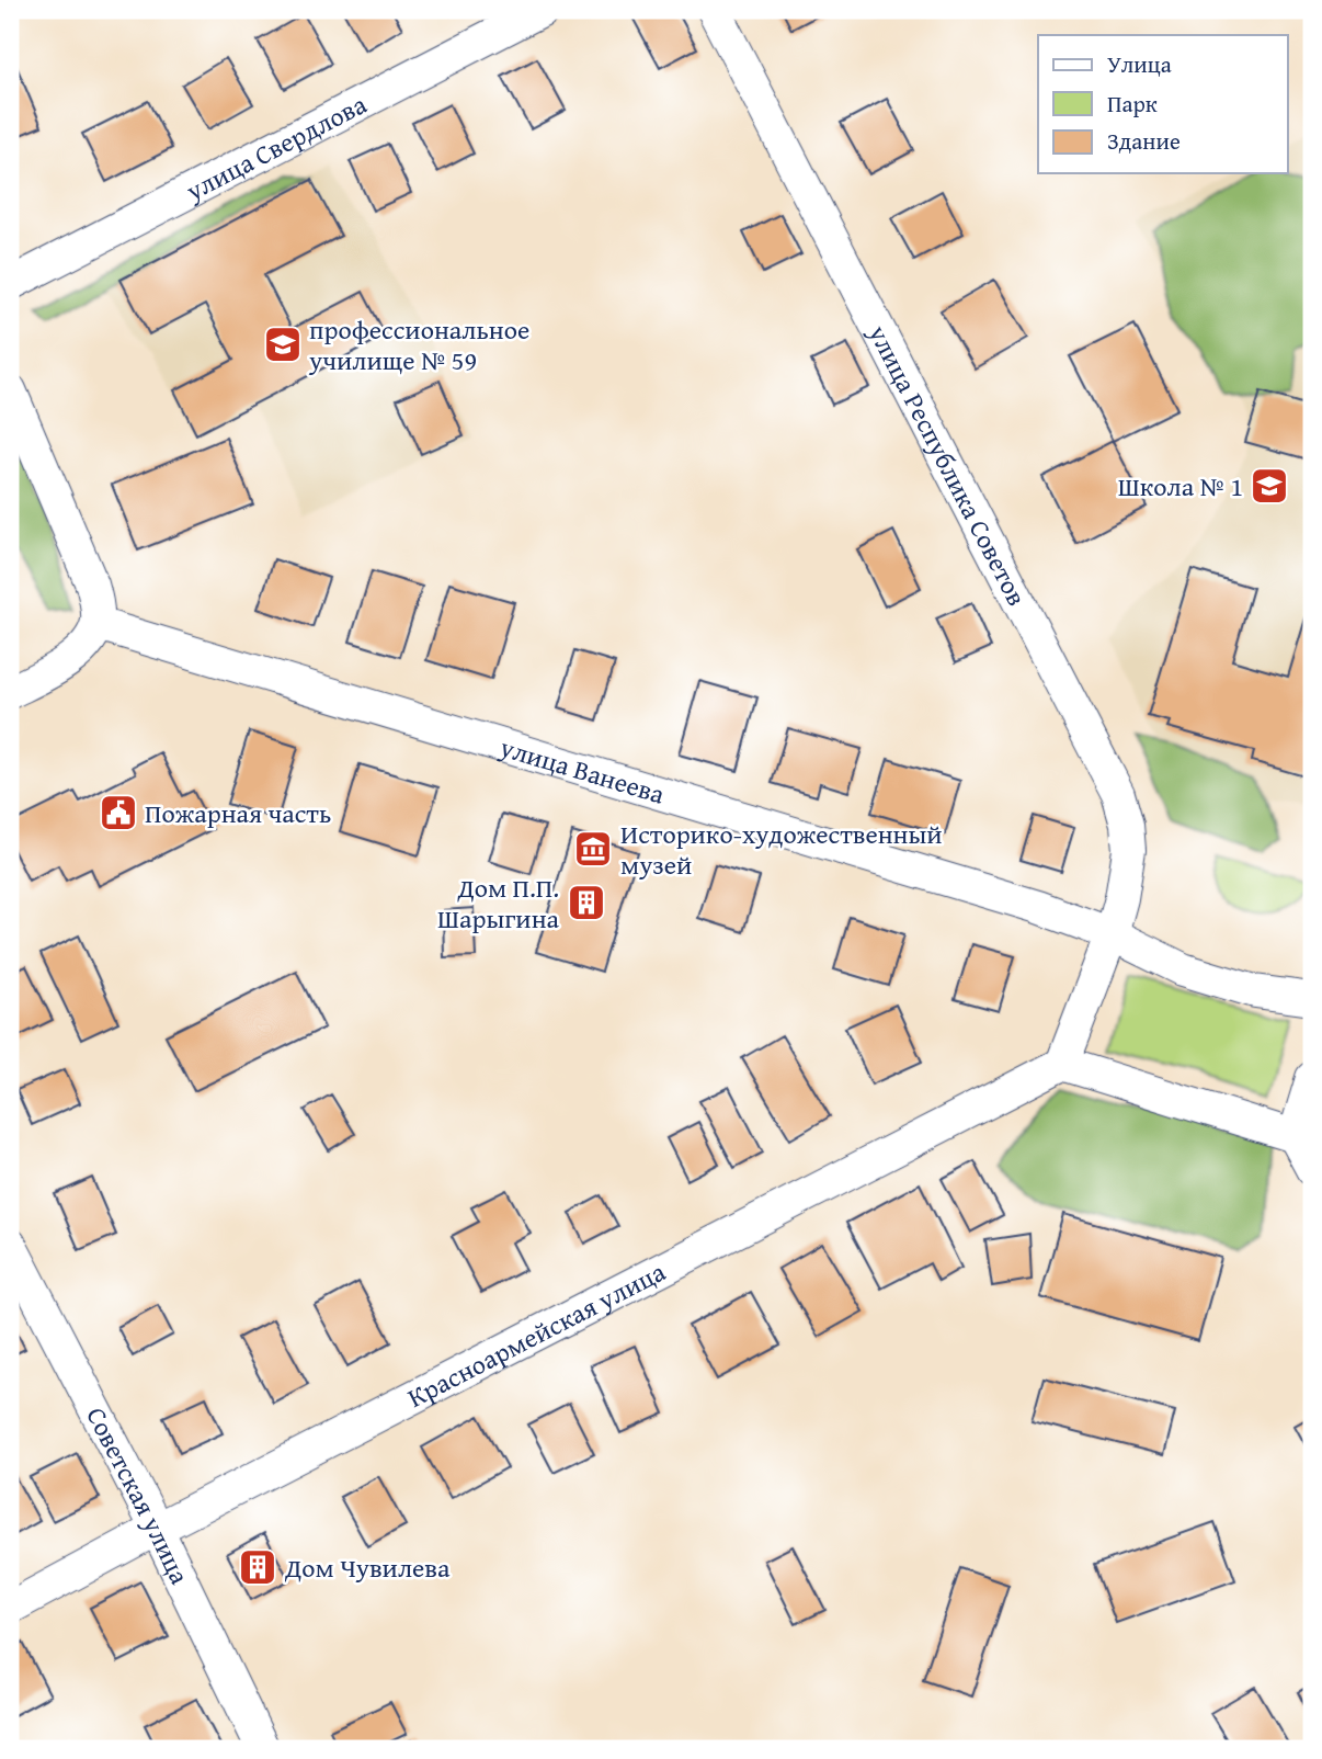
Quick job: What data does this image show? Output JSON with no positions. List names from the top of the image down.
{
  "streets": {
    "street": [
      "улица Свердлова",
      "улица Республика Советов",
      "улица Ванеева",
      "Красноармейская улица",
      "Советская улица"
    ]
  },
  "crossings": [
    ["улица Республика Советов", "улица Ванеева"],
    ["улица Республика Советов", "Красноармейская улица"],
    ["Красноармейская улица", "Советская улица"]
  ],
  "places": {
    "school or university": ["профессиональное училище № 59", "Школа № 1"],
    "public building": ["Пожарная часть"],
    "museum": ["Историко-художественный музей"],
    "building": ["Дом П.П. Шарыгина", "Дом Чувилева"]
  },
  "legend": ["Улица", "Парк", "Здание"]
}
